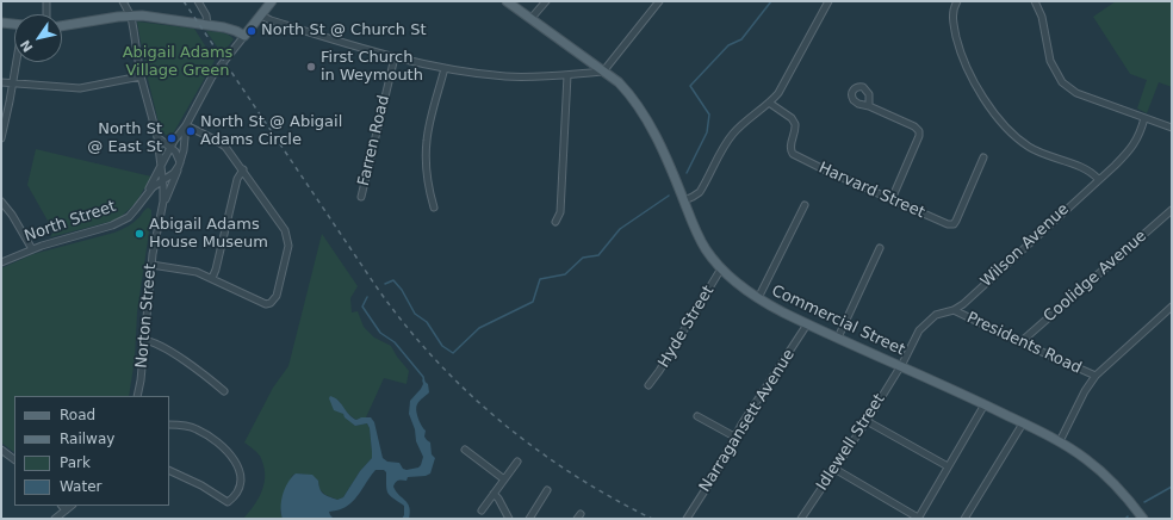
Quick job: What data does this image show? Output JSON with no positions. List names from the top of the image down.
{
  "streets": {
    "main road": ["North Street", "Commercial Street"],
    "street": [
      "Farren Road",
      "Harvard Street",
      "Wilson Avenue",
      "Coolidge Avenue",
      "Norton Street",
      "Hyde Street",
      "Presidents Road",
      "Narragansett Avenue",
      "Idlewell Street"
    ]
  },
  "crossings": [
    ["North Street", "Norton Street"],
    ["Wilson Avenue", "Commercial Street"],
    ["Wilson Avenue", "Presidents Road"],
    ["Wilson Avenue", "Idlewell Street"],
    ["Coolidge Avenue", "Presidents Road"],
    ["Commercial Street", "Hyde Street"],
    ["Commercial Street", "Narragansett Avenue"],
    ["Commercial Street", "Idlewell Street"]
  ],
  "parks": ["Abigail Adams Village Green"],
  "places": [
    "North St @ Church St",
    "First Church in Weymouth",
    "North St @ Abigail Adams Circle",
    "North St @ East St",
    "Abigail Adams House Museum"
  ],
  "legend": [
    "Road",
    "Railway",
    "Park",
    "Water"
  ],
  "north": "bottom left"
}
